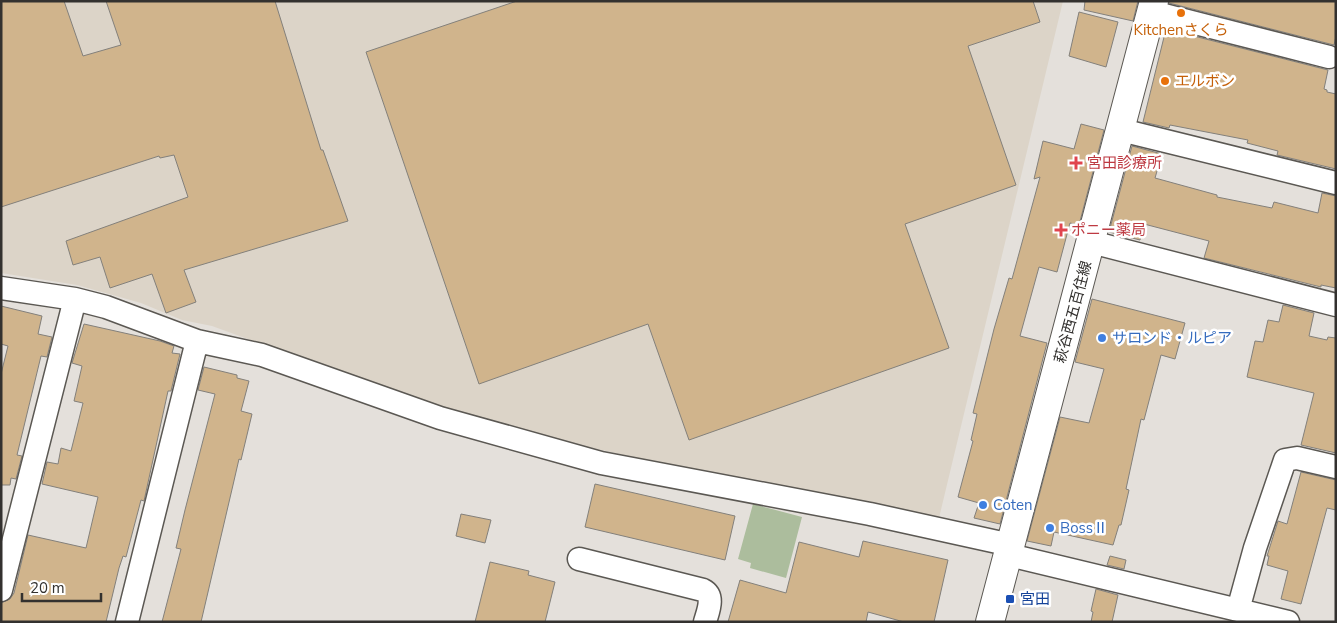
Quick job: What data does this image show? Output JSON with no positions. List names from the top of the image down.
{
  "streets": {
    "main road": ["萩谷西五百住線"]
  },
  "places": {
    "other": [
      "Kitchenさくら",
      "エルボン",
      "サロンド・ルピア",
      "Coten",
      "BossⅡ"
    ],
    "health": ["宮田診療所", "ポニー薬局"],
    "transit": ["宮田"]
  },
  "scale_bar": "20 m"
}
